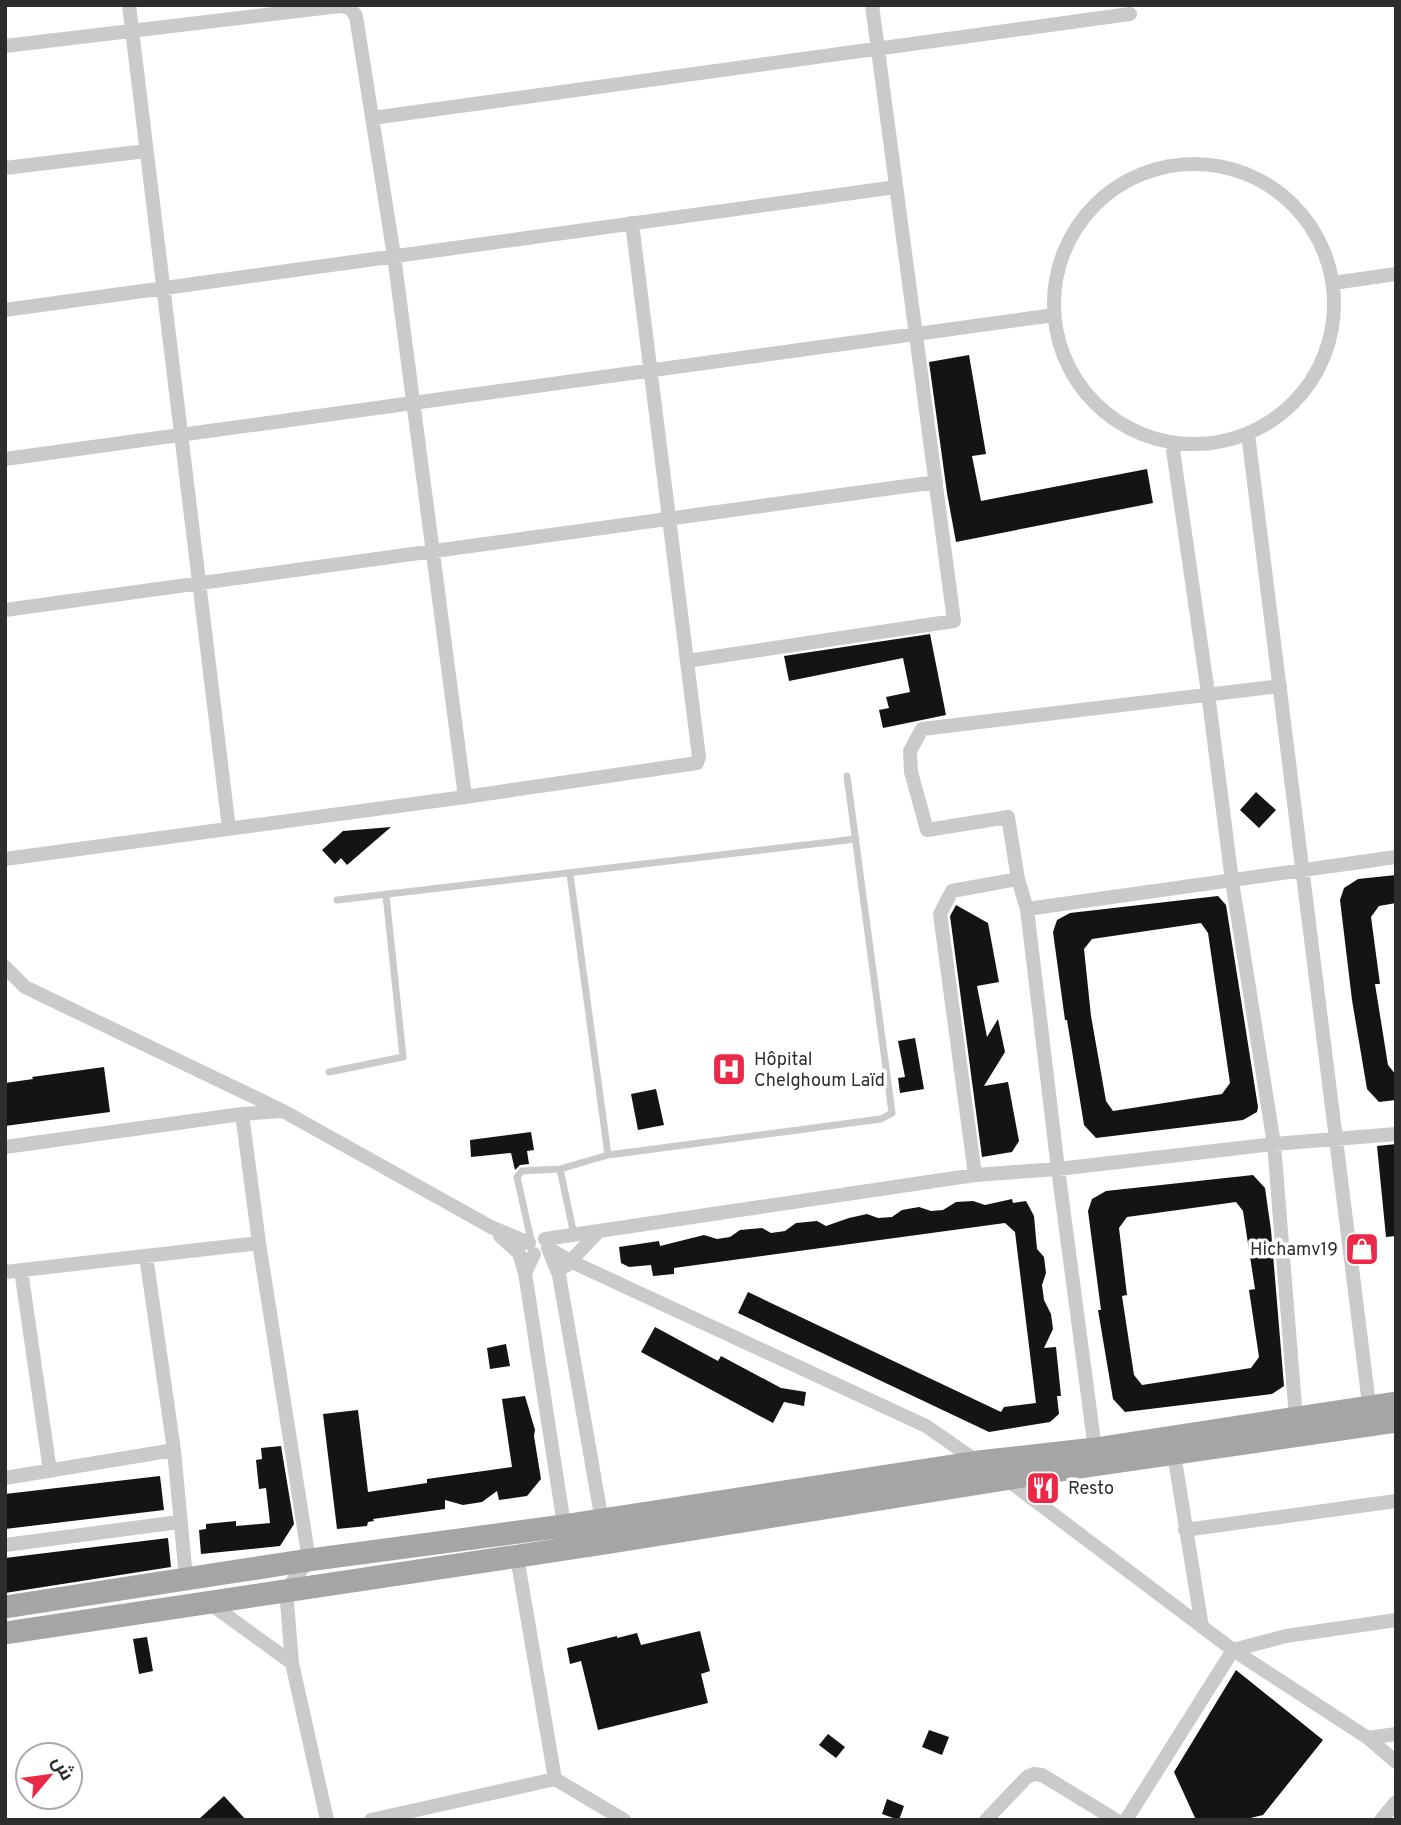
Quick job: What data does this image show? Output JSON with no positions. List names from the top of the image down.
{
  "places": {
    "hospital": ["Hôpital Chelghoum Laïd"],
    "shop": ["Hichamv19"],
    "restaurant": ["Resto"]
  },
  "north": "top right"
}
